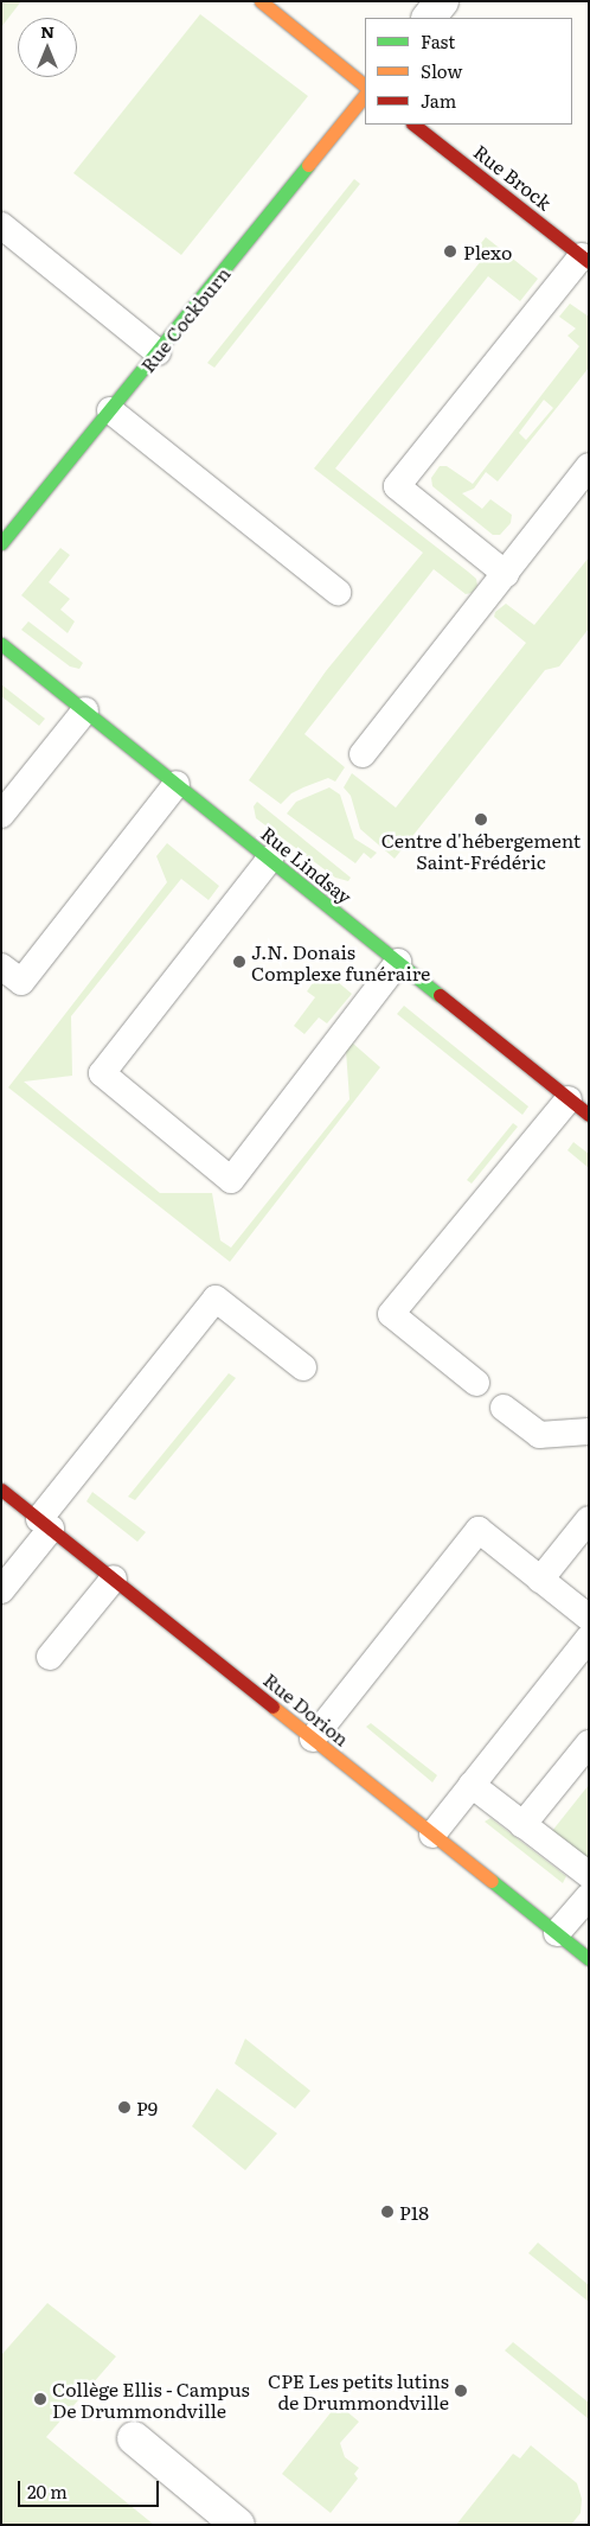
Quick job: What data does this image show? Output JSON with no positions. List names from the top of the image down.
{
  "streets": {
    "street": [
      "Rue Brock",
      "Rue Cockburn",
      "Rue Lindsay",
      "Rue Dorion"
    ]
  },
  "places": [
    "Plexo",
    "Centre d'hébergement Saint-Frédéric",
    "J.N. Donais Complexe funéraire",
    "P9",
    "P18",
    "CPE Les petits lutins de Drummondville",
    "Collège Ellis - Campus De Drummondville"
  ],
  "legend": ["Fast", "Slow", "Jam"],
  "scale_bar": "20 m",
  "north": "top"
}
